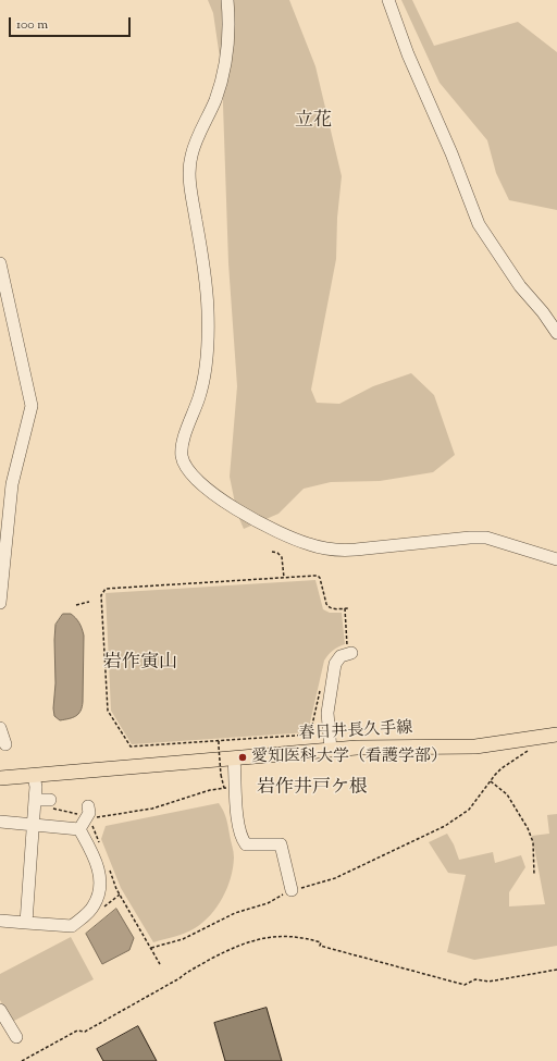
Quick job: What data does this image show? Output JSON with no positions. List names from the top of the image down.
{
  "streets": {
    "main road": ["春日井長久手線"]
  },
  "districts": ["立花", "岩作寅山", "岩作井戸ケ根"],
  "places": ["愛知医科大学（看護学部）"],
  "scale_bar": "100 m"
}
